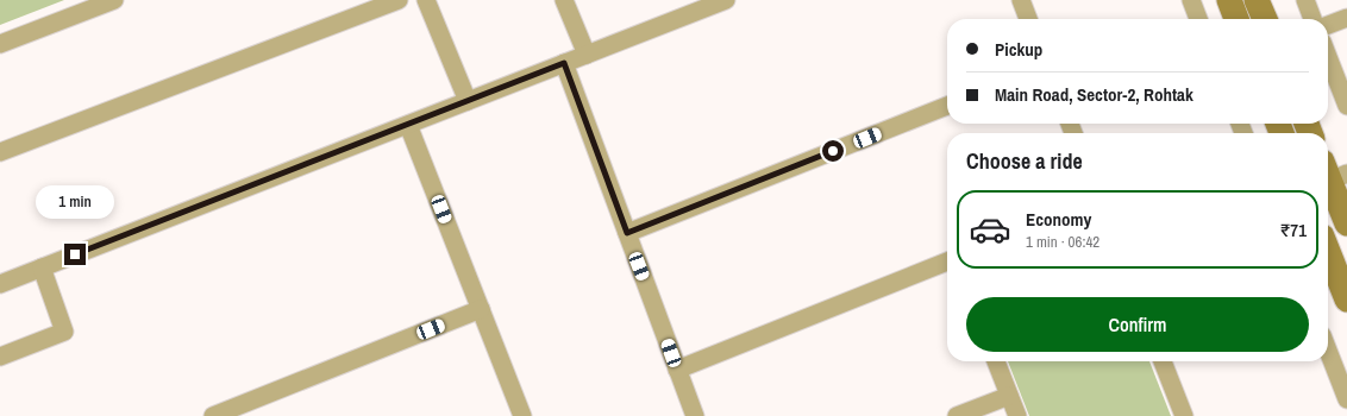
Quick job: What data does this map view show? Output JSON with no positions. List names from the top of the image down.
{
  "page": {
    "banner": ["Pickup", "Main Road, Sector-2, Rohtak"],
    "heading": "Choose a ride",
    "bubble": "1 min",
    "list": [
      {
        "name": "Economy",
        "note": "1 min · 06:42",
        "value": "₹71"
      }
    ],
    "buttons": "Confirm"
  }
}
